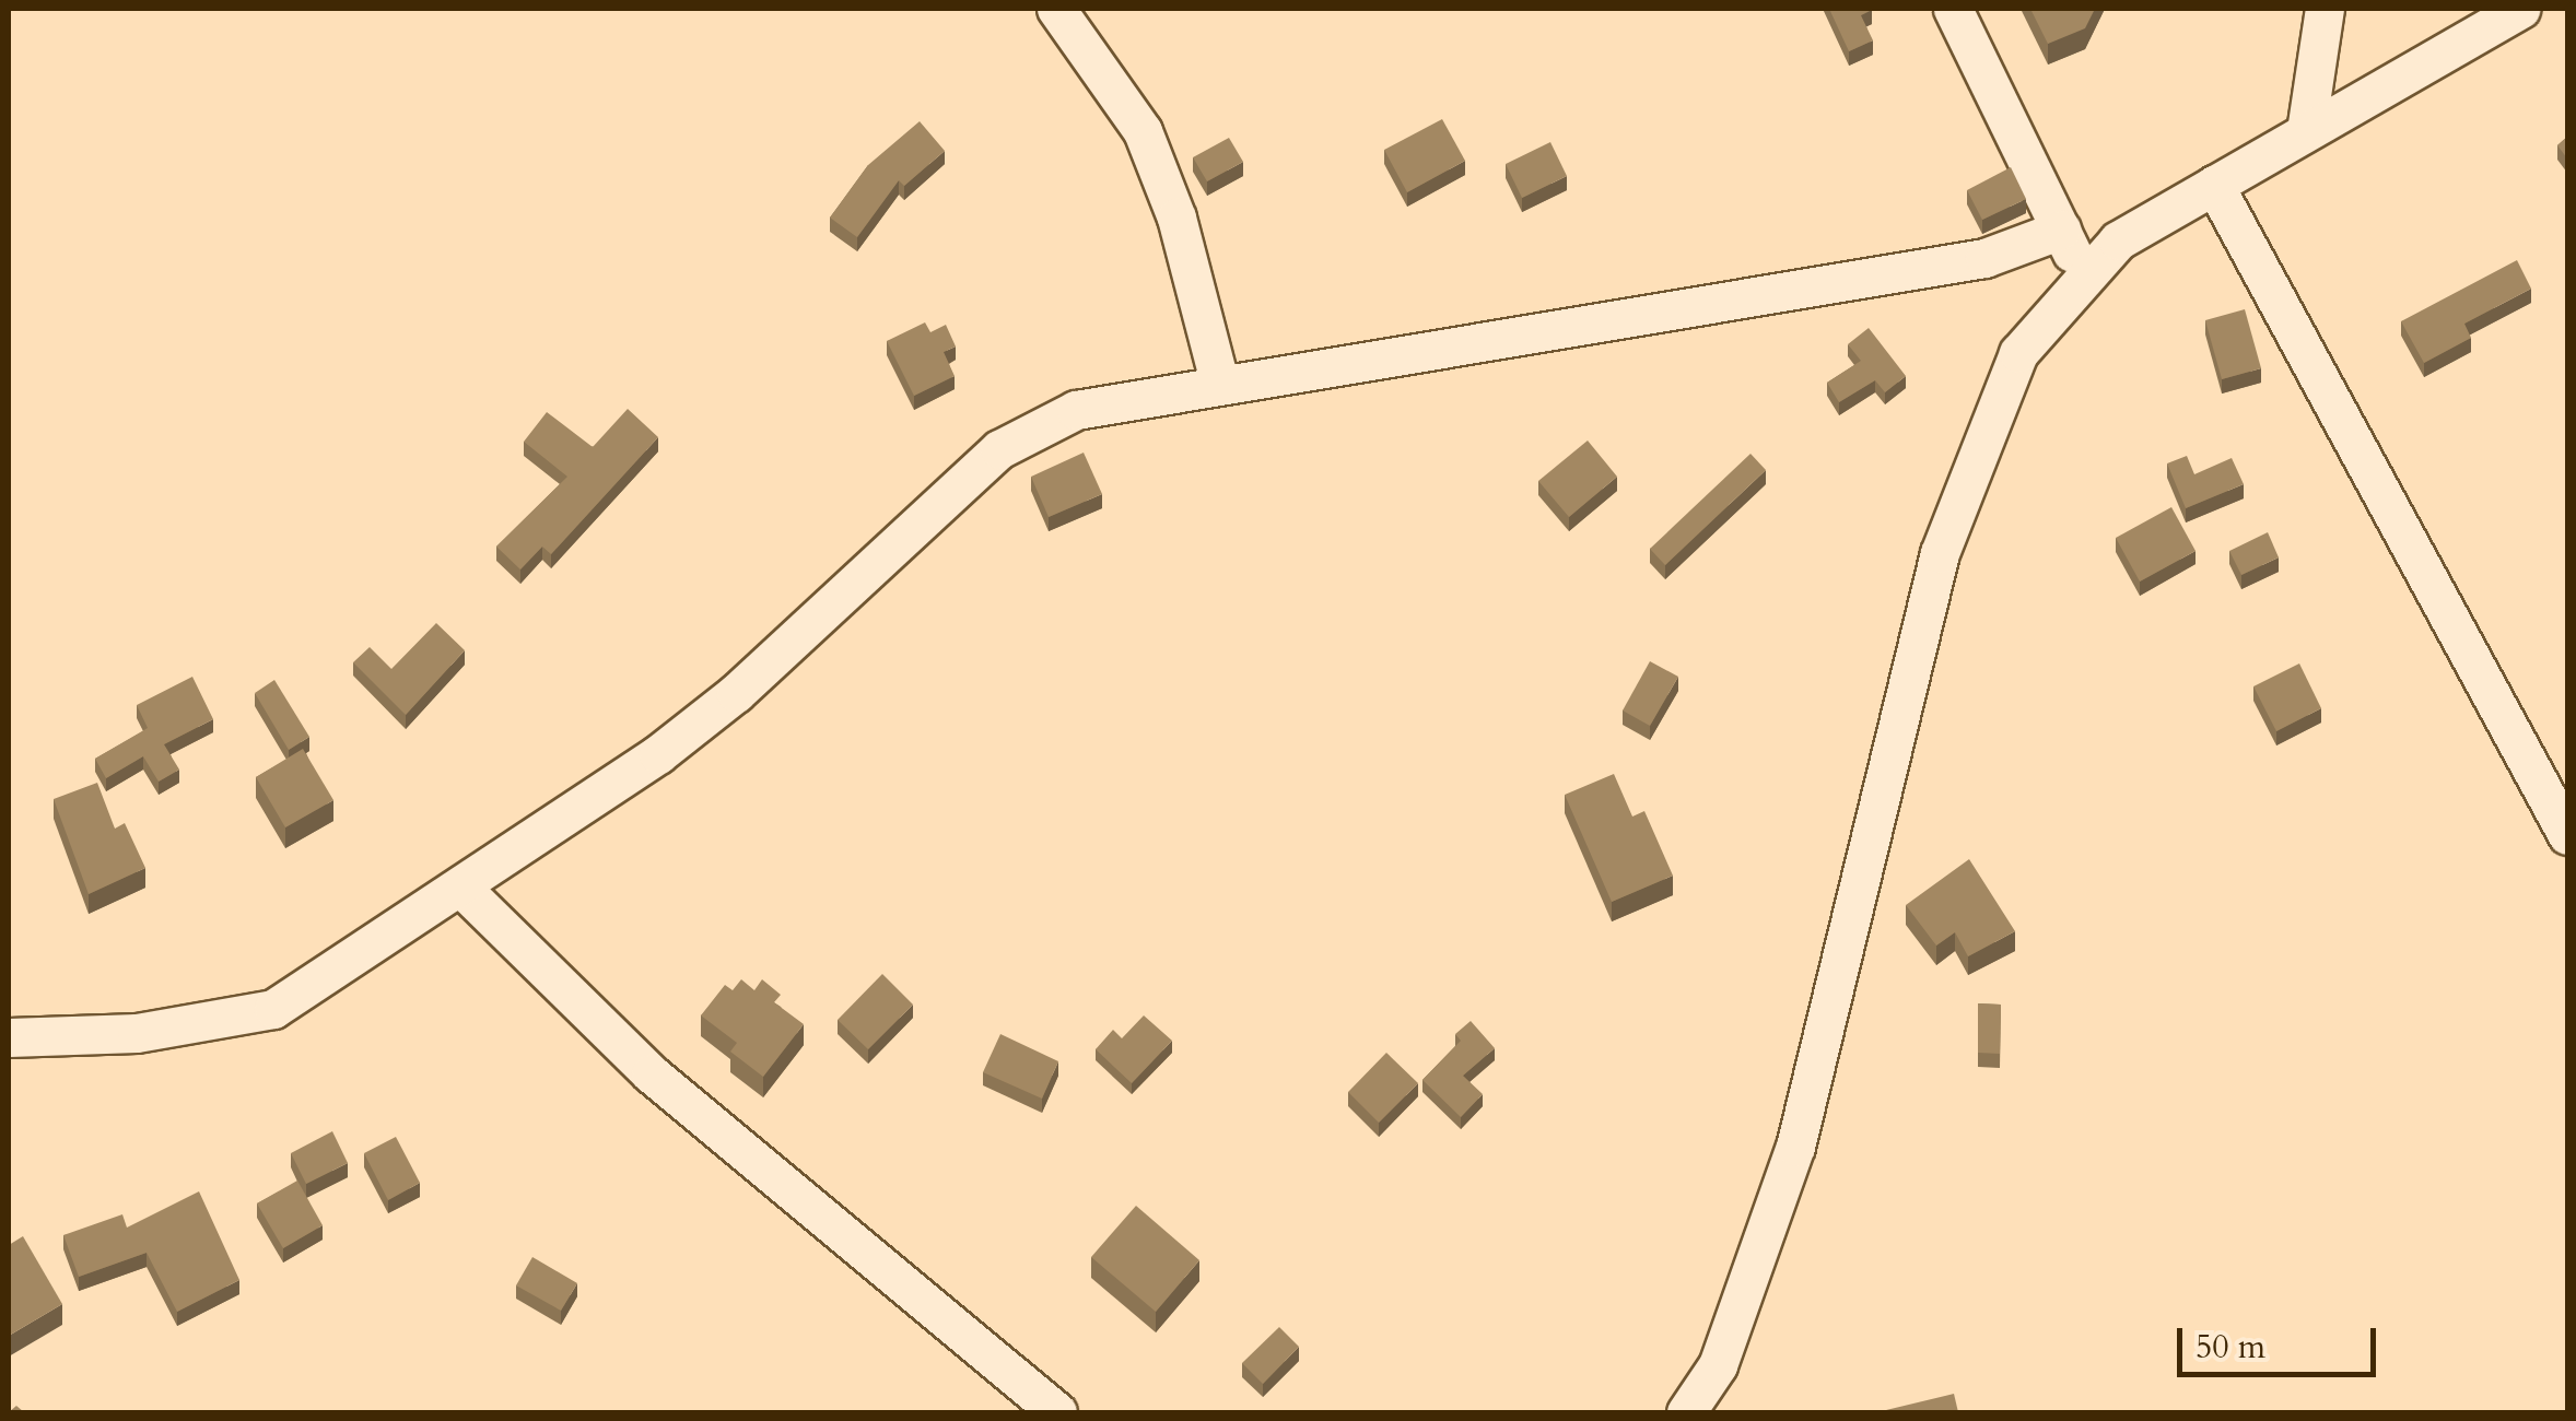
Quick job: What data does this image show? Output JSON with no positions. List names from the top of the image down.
{
  "scale_bar": "50 m"
}
